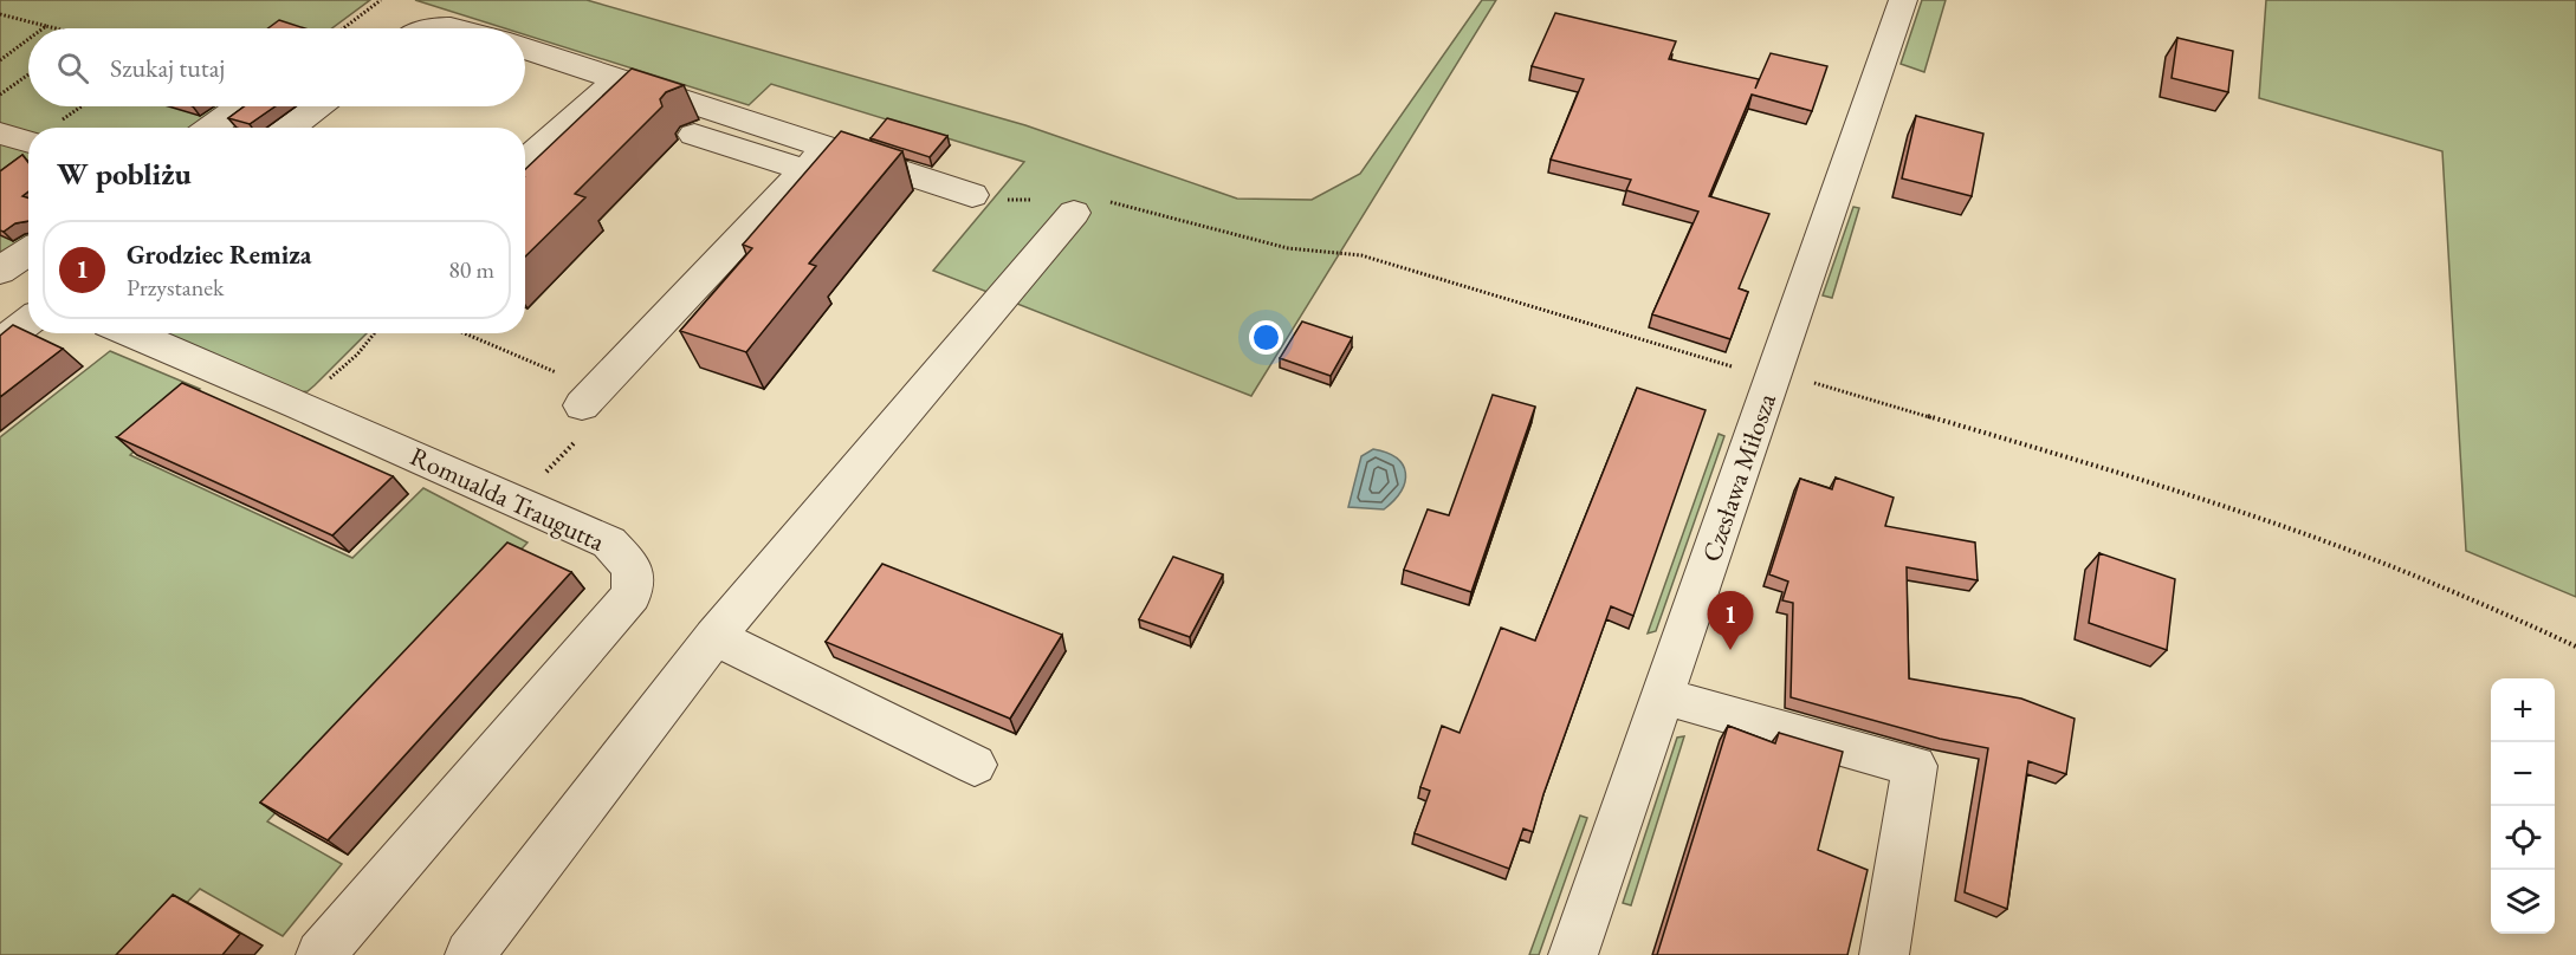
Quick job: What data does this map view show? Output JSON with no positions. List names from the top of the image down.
{
  "streets": {
    "street": ["Czesława Miłosza", "Romualda Traugutta"]
  },
  "page": {
    "search": "Szukaj tutaj",
    "heading": "W pobliżu",
    "list": [
      {
        "mark": "1",
        "name": "Grodziec Remiza",
        "note": "Przystanek",
        "value": "80 m"
      }
    ],
    "pins": "1",
    "map_buttons": ["+", "−"]
  }
}
